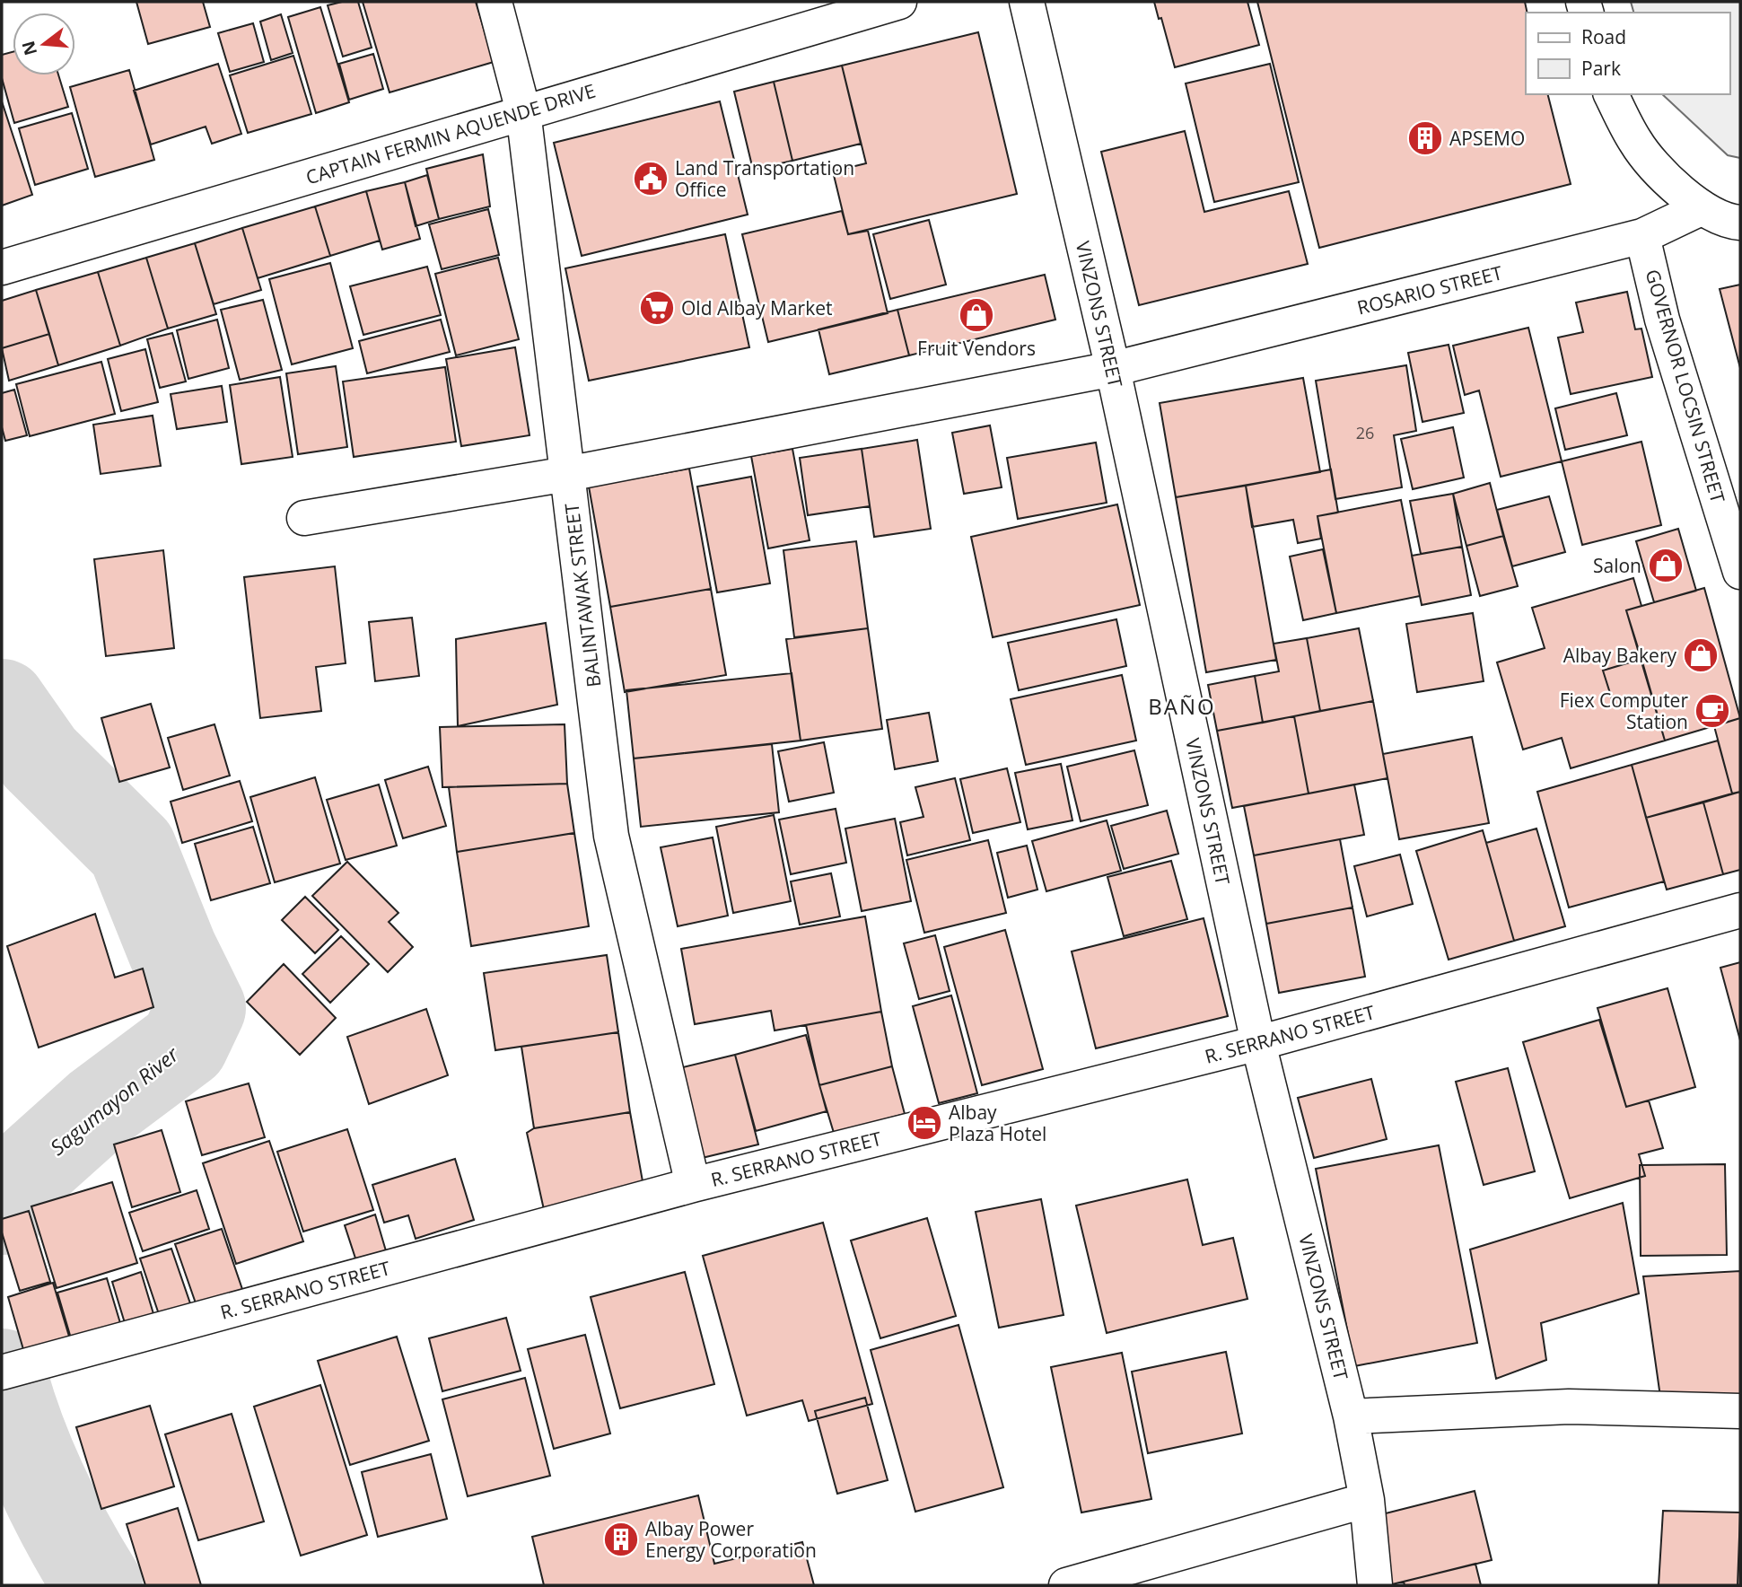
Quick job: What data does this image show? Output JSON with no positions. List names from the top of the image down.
{
  "streets": {
    "street": [
      "CAPTAIN FERMIN AQUENDE DRIVE",
      "ROSARIO STREET",
      "VINZONS STREET",
      "GOVERNOR LOCSIN STREET",
      "BALINTAWAK STREET",
      "R. SERRANO STREET"
    ]
  },
  "crossings": [
    ["CAPTAIN FERMIN AQUENDE DRIVE", "BALINTAWAK STREET"],
    ["ROSARIO STREET", "VINZONS STREET"],
    ["ROSARIO STREET", "GOVERNOR LOCSIN STREET"],
    ["ROSARIO STREET", "BALINTAWAK STREET"],
    ["VINZONS STREET", "R. SERRANO STREET"],
    ["BALINTAWAK STREET", "R. SERRANO STREET"]
  ],
  "districts": ["BAÑO"],
  "water": ["Sagumayon River"],
  "places": {
    "building": ["APSEMO", "Albay Power Energy Corporation"],
    "public building": ["Land Transportation Office"],
    "supermarket": ["Old Albay Market"],
    "shop": ["Fruit Vendors", "Salon", "Albay Bakery"],
    "cafe": ["Fiex Computer Station"],
    "hotel": ["Albay Plaza Hotel"]
  },
  "house_numbers": ["26"],
  "legend": ["Road", "Park"],
  "north": "left"
}
